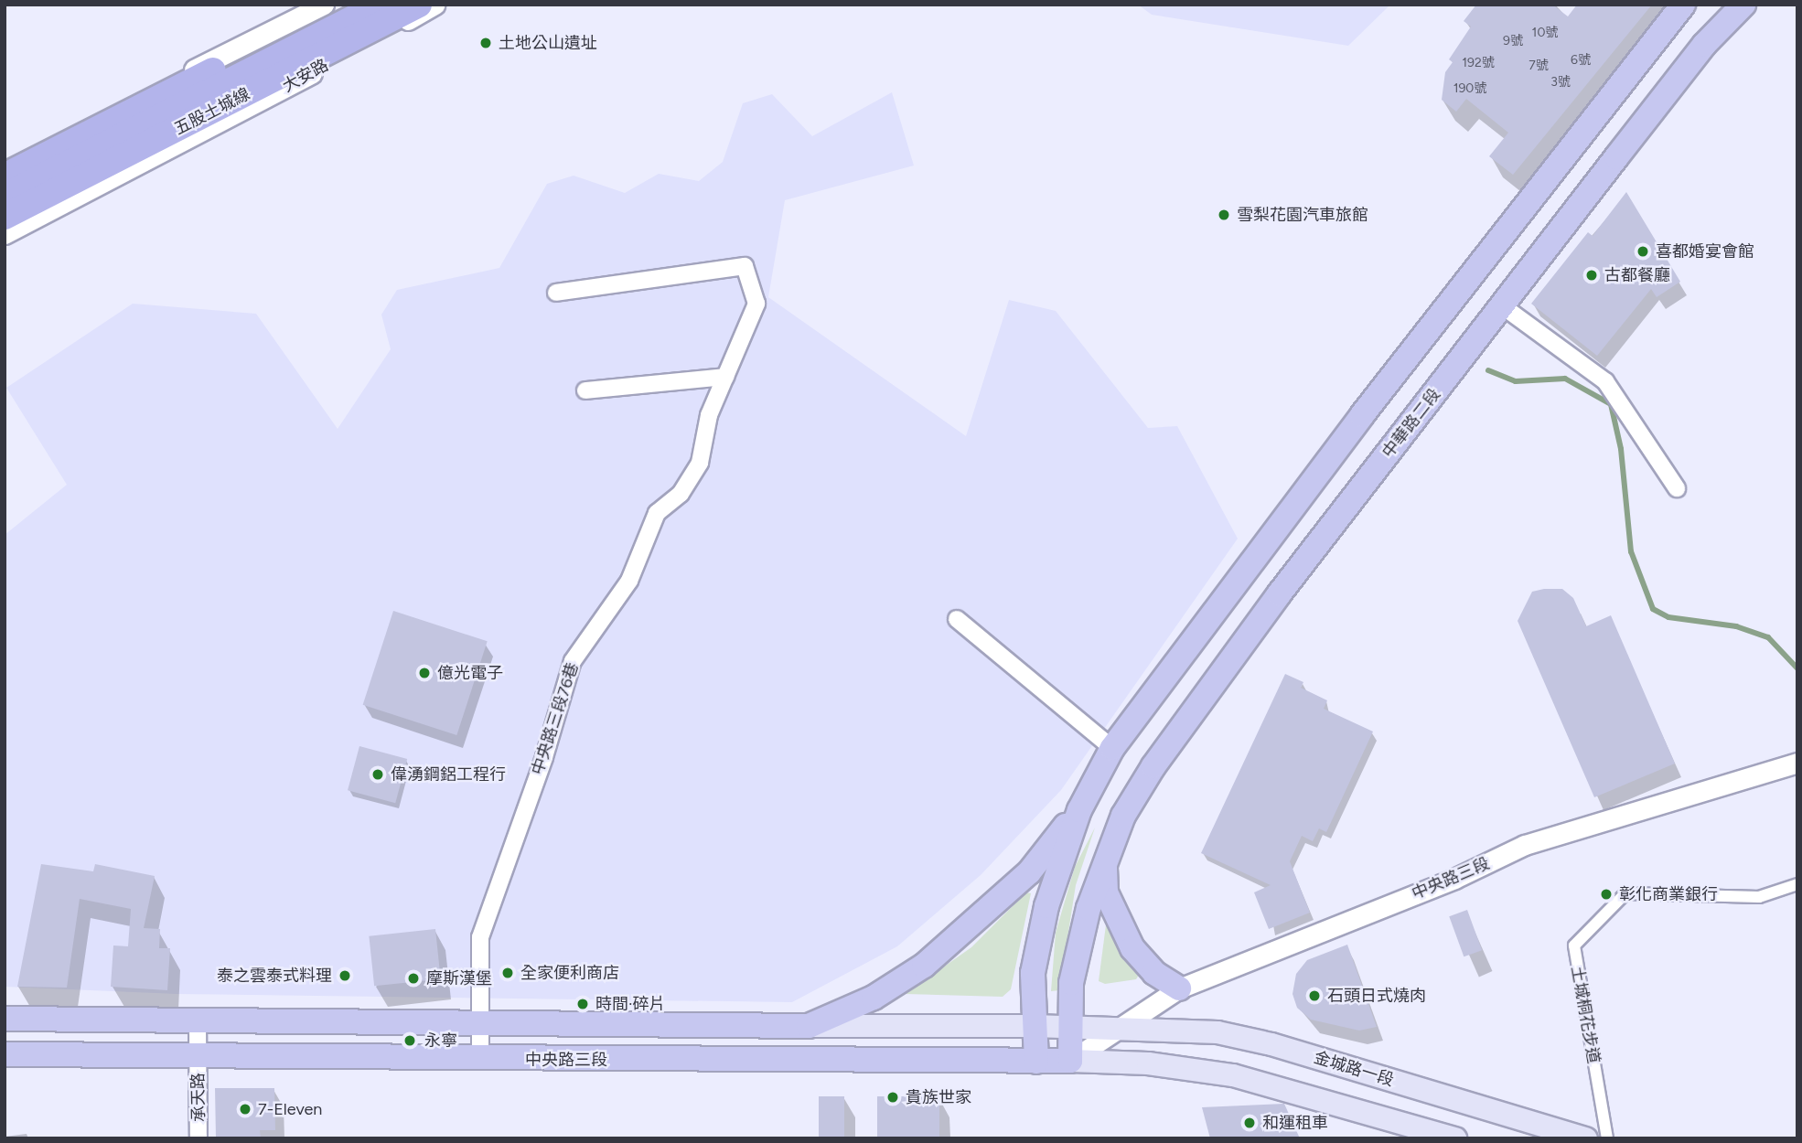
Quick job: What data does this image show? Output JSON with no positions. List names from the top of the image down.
{
  "streets": {
    "highway": ["五股土城線"],
    "main road": ["中華路二段", "中央路三段", "金城路一段"],
    "street": [
      "大安路",
      "中央路三段76巷",
      "土城桐花步道",
      "承天路"
    ]
  },
  "crossings": [
    ["中華路二段", "中央路三段"],
    ["中央路三段76巷", "中央路三段"],
    ["中央路三段", "金城路一段"],
    ["中央路三段", "承天路"]
  ],
  "places": [
    "土地公山遺址",
    "雪梨花園汽車旅館",
    "喜都婚宴會館",
    "古都餐廳",
    "億光電子",
    "偉湧鋼鋁工程行",
    "彰化商業銀行",
    "全家便利商店",
    "泰之雲泰式料理",
    "摩斯漢堡",
    "石頭日式燒肉",
    "時間·碎片",
    "永寧",
    "貴族世家",
    "7-Eleven",
    "和運租車"
  ],
  "house_numbers": [
    "10號",
    "9號",
    "6號",
    "192號",
    "7號",
    "3號",
    "190號"
  ]
}
